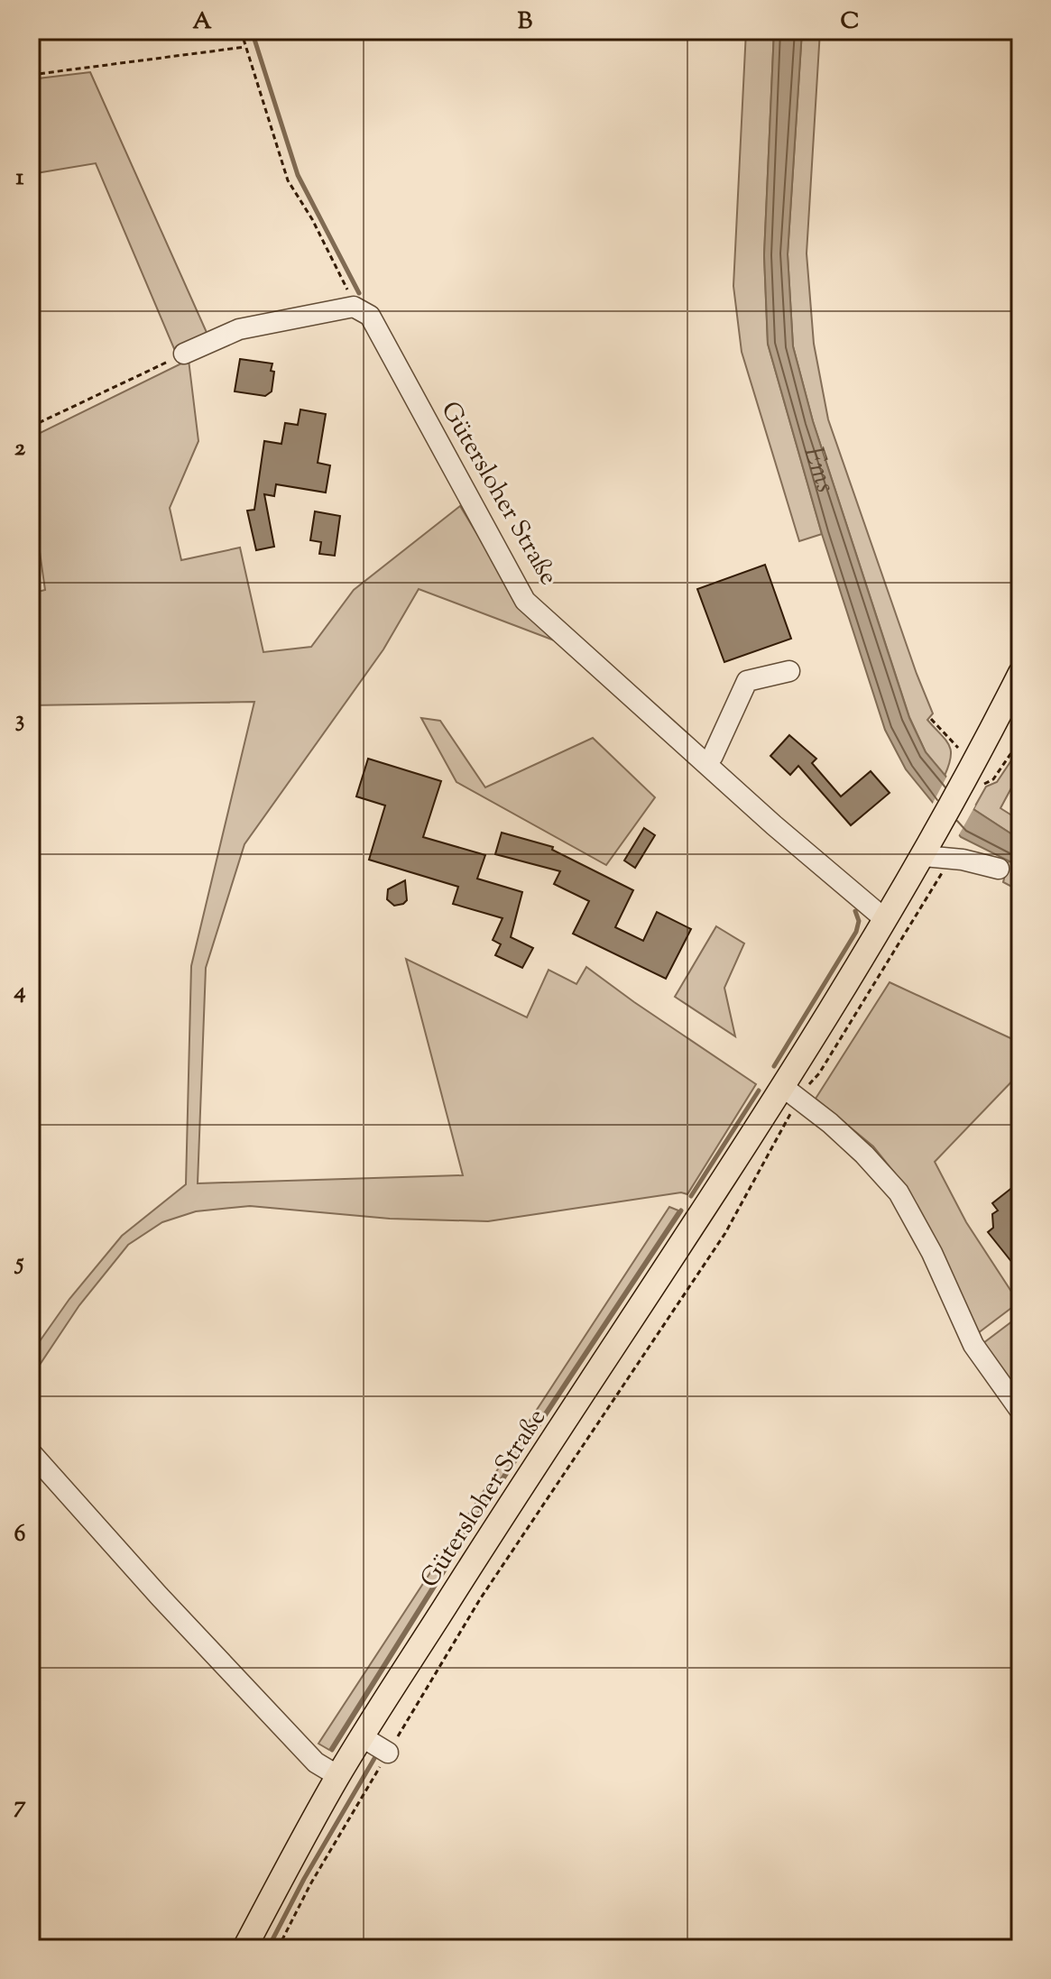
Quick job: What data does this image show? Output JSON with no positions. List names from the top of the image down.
{
  "streets": {
    "main road": ["Gütersloher Straße"]
  },
  "water": ["Ems"],
  "grid": {
    "columns": ["A", "B", "C"],
    "rows": [
      "1",
      "2",
      "3",
      "4",
      "5",
      "6",
      "7"
    ]
  }
}
